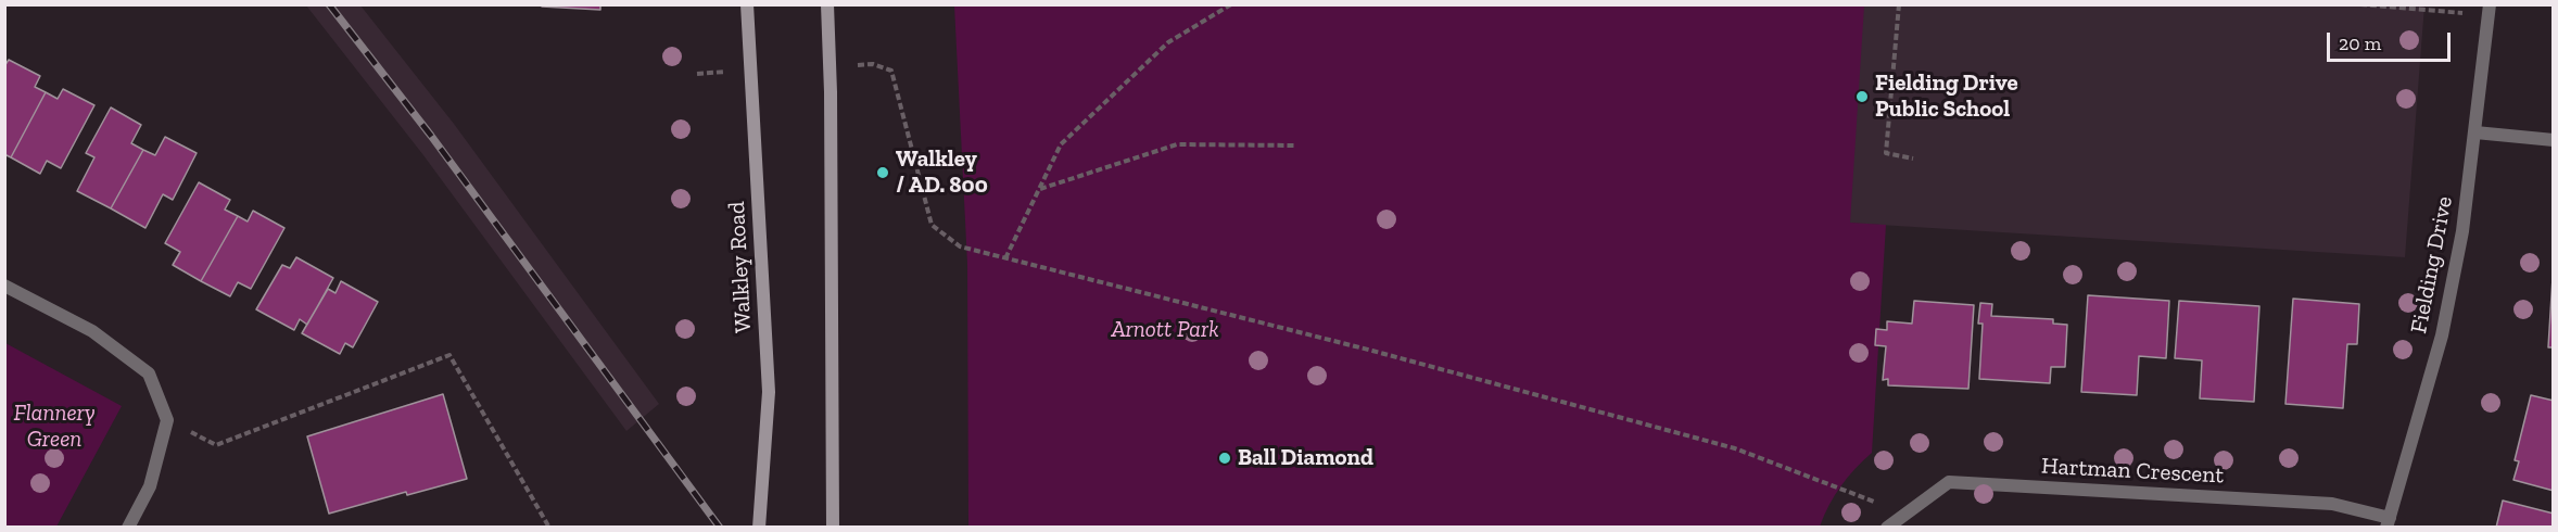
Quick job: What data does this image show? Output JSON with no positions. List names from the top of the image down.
{
  "streets": {
    "main road": ["Walkley Road"],
    "street": ["Fielding Drive", "Hartman Crescent"]
  },
  "crossings": [
    ["Fielding Drive", "Hartman Crescent"]
  ],
  "parks": ["Arnott Park", "Flannery Green"],
  "places": ["Fielding Drive Public School", "Walkley / AD. 800", "Ball Diamond"],
  "scale_bar": "20 m"
}
